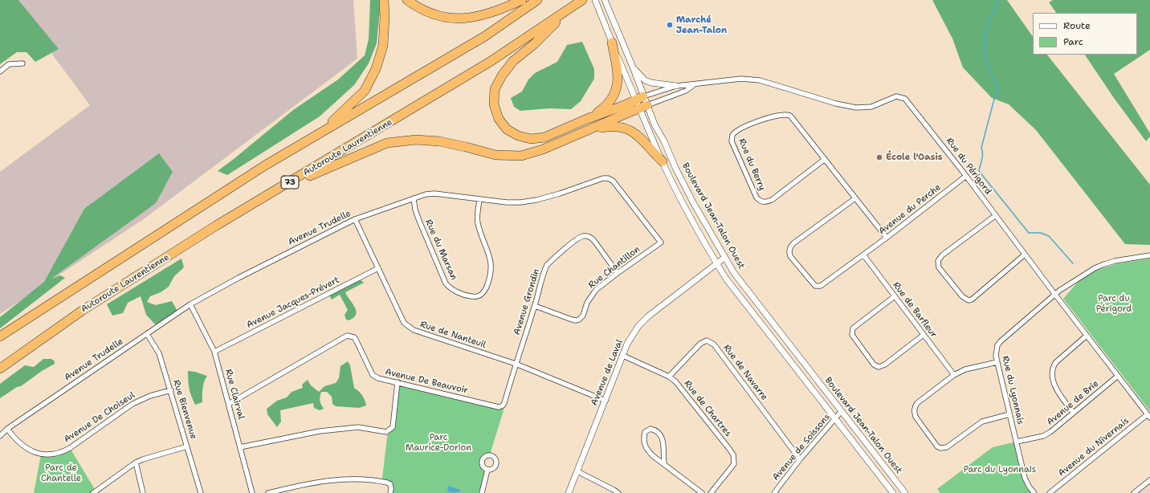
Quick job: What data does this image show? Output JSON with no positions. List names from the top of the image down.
{
  "streets": {
    "highway": ["Autoroute Laurentienne", "73"],
    "street": [
      "Rue du Berry",
      "Rue du Périgord",
      "Avenue du Perche",
      "Boulevard Jean-Talon Ouest",
      "Avenue Trudelle",
      "Rue du Marsan",
      "Rue Chantillon",
      "Avenue Grondin",
      "Avenue Jacques-Prévert",
      "Rue de Barfleur",
      "Rue de Nanteuil",
      "Avenue de Laval",
      "Rue de Navarre",
      "Avenue De Beauvoir",
      "Rue du Lyonnais",
      "Rue Clairval",
      "Avenue de Brie",
      "Rue de Chartres",
      "Rue Bienvenue",
      "Avenue De Choiseul",
      "Avenue de Soissons",
      "Avenue du Nivernais"
    ]
  },
  "crossings": [
    ["Rue du Berry", "Avenue du Perche"],
    ["Rue du Périgord", "Avenue du Perche"],
    ["Rue du Périgord", "Boulevard Jean-Talon Ouest"],
    ["Rue du Périgord", "Rue du Lyonnais"],
    ["Rue du Périgord", "Avenue de Brie"],
    ["Rue du Périgord", "Avenue du Nivernais"],
    ["Avenue du Perche", "Rue de Barfleur"],
    ["Boulevard Jean-Talon Ouest", "Avenue de Laval"],
    ["Boulevard Jean-Talon Ouest", "Avenue de Soissons"],
    ["Avenue Trudelle", "Rue du Marsan"],
    ["Avenue Trudelle", "Rue Chantillon"],
    ["Avenue Trudelle", "Rue de Nanteuil"],
    ["Avenue Trudelle", "Rue Clairval"],
    ["Avenue Trudelle", "Rue Bienvenue"],
    ["Avenue Trudelle", "Avenue De Choiseul"],
    ["Rue Chantillon", "Avenue Grondin"],
    ["Avenue Grondin", "Rue de Nanteuil"],
    ["Avenue Grondin", "Avenue De Beauvoir"],
    ["Avenue Jacques-Prévert", "Rue de Nanteuil"],
    ["Avenue Jacques-Prévert", "Rue Clairval"],
    ["Rue de Nanteuil", "Avenue de Laval"],
    ["Rue de Nanteuil", "Avenue De Beauvoir"],
    ["Avenue de Laval", "Rue de Chartres"],
    ["Rue de Navarre", "Rue de Chartres"],
    ["Rue de Navarre", "Avenue de Soissons"],
    ["Avenue De Beauvoir", "Rue Clairval"],
    ["Rue du Lyonnais", "Avenue de Brie"],
    ["Rue Bienvenue", "Avenue De Choiseul"]
  ],
  "parks": [
    "Parc du Périgord",
    "Parc Maurice-Dorion",
    "Parc de Chantelle",
    "Parc du Lyonnais"
  ],
  "places": ["Marché Jean-Talon", "École l'Oasis"],
  "legend": ["Route", "Parc"]
}
